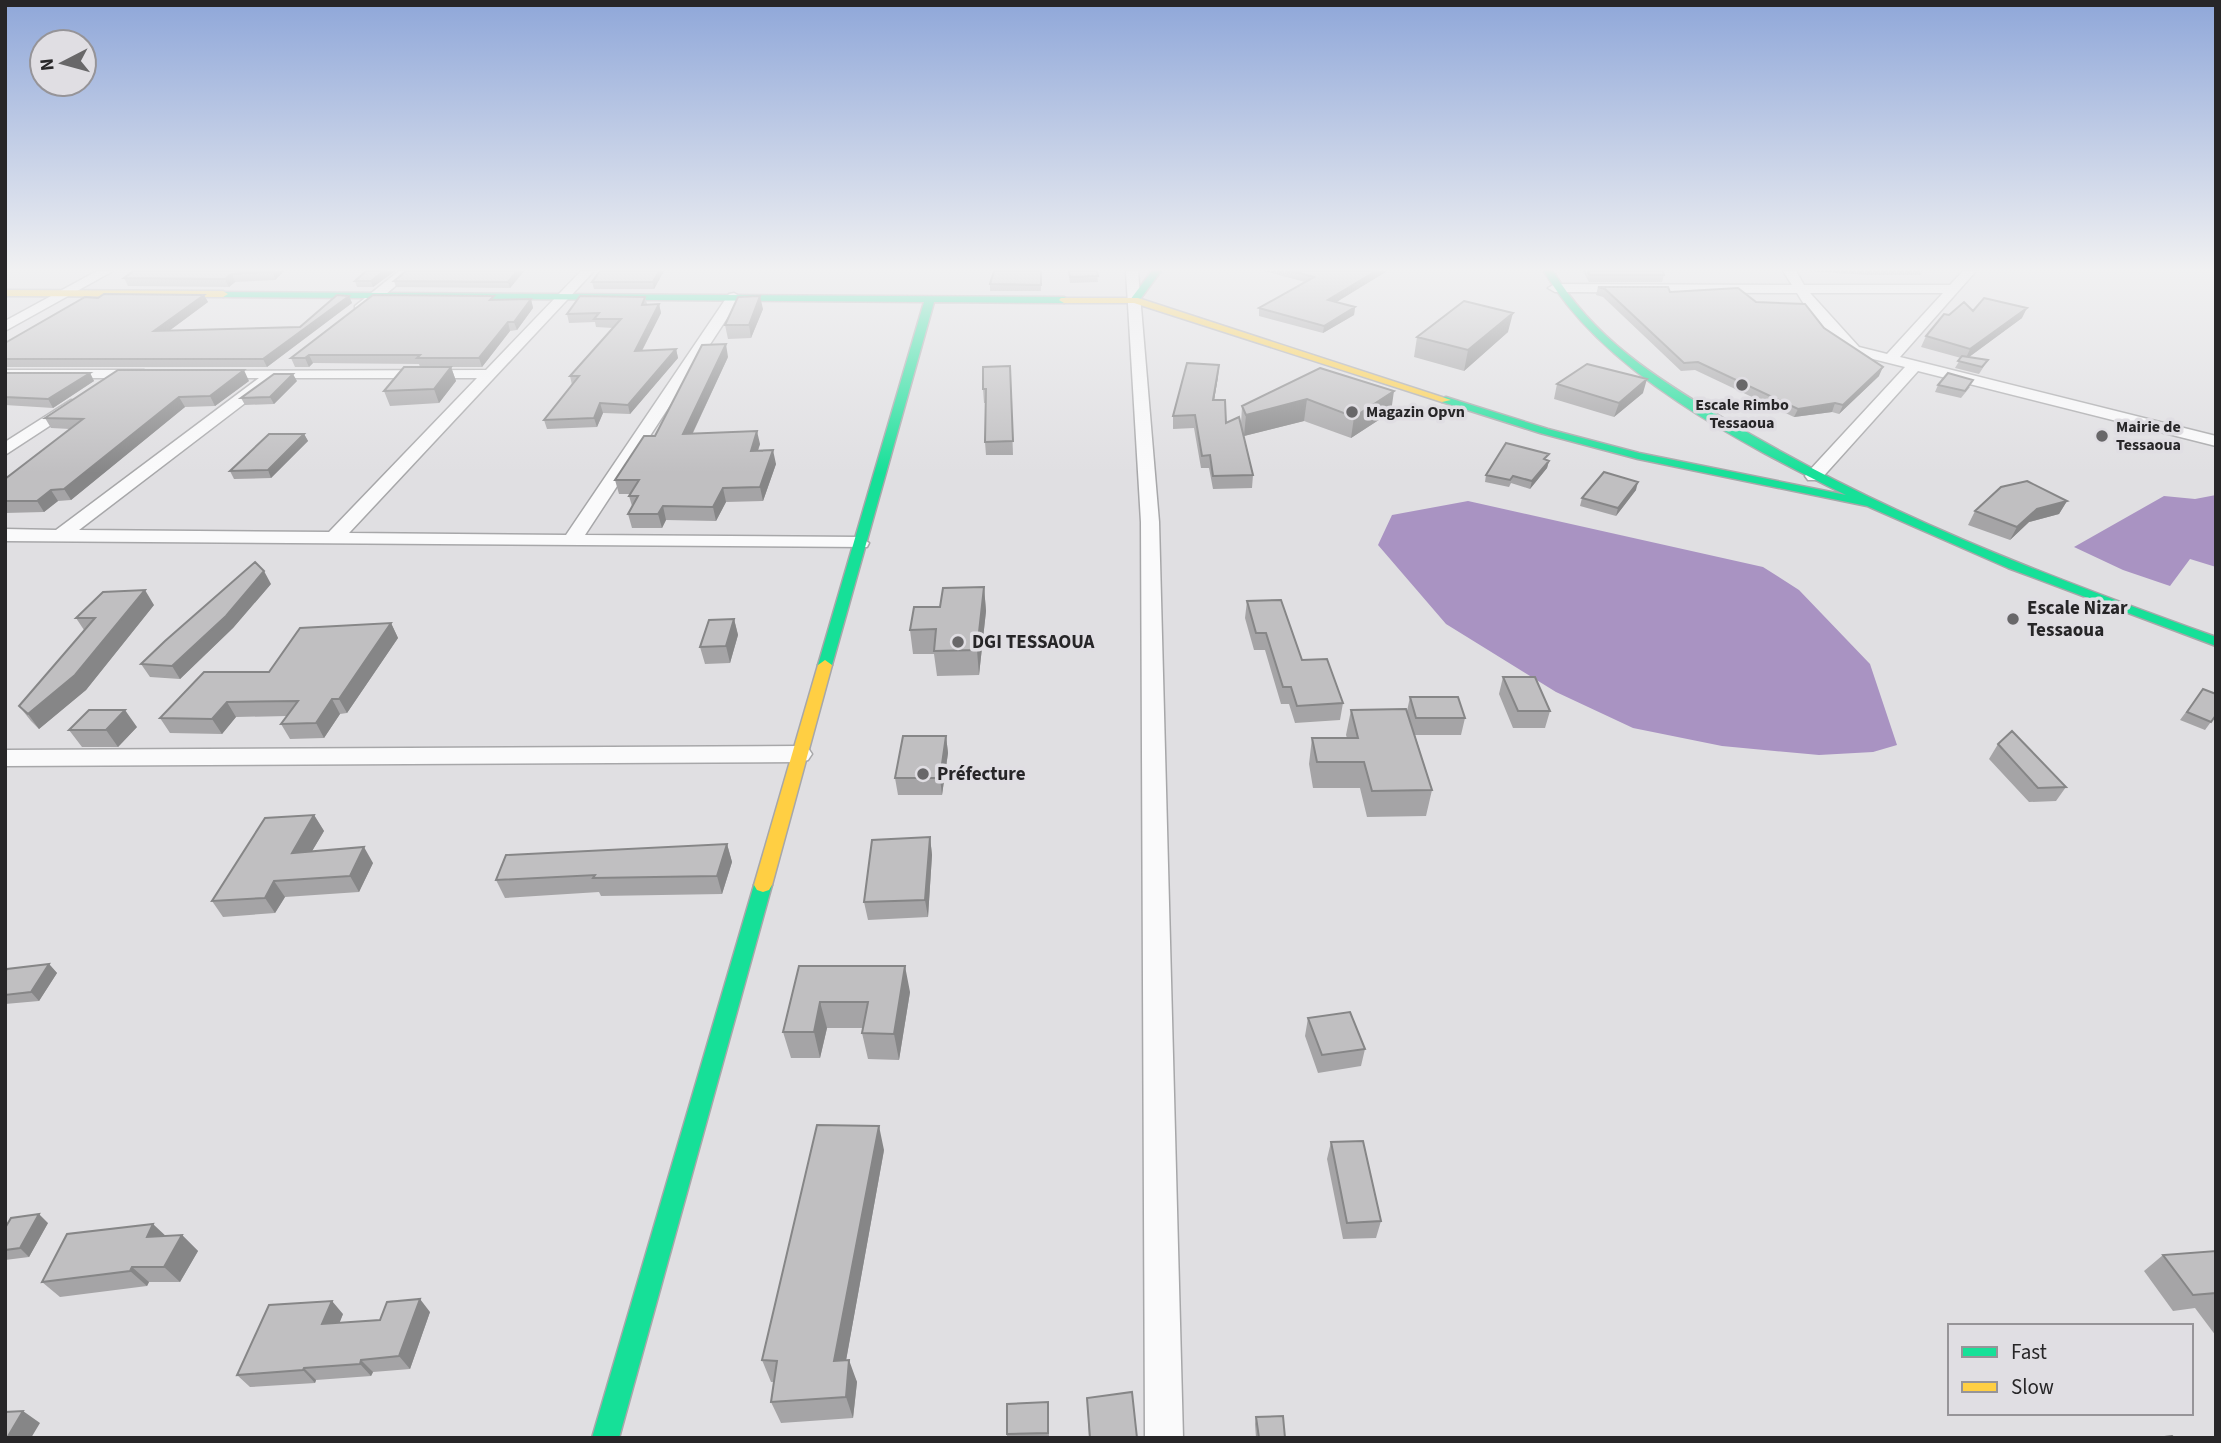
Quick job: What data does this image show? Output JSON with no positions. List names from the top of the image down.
{
  "places": [
    "Escale Rimbo Tessaoua",
    "Magazin Opvn",
    "Mairie de Tessaoua",
    "Escale Nizar Tessaoua",
    "DGI TESSAOUA",
    "Préfecture"
  ],
  "legend": ["Fast", "Slow"],
  "north": "left"
}
